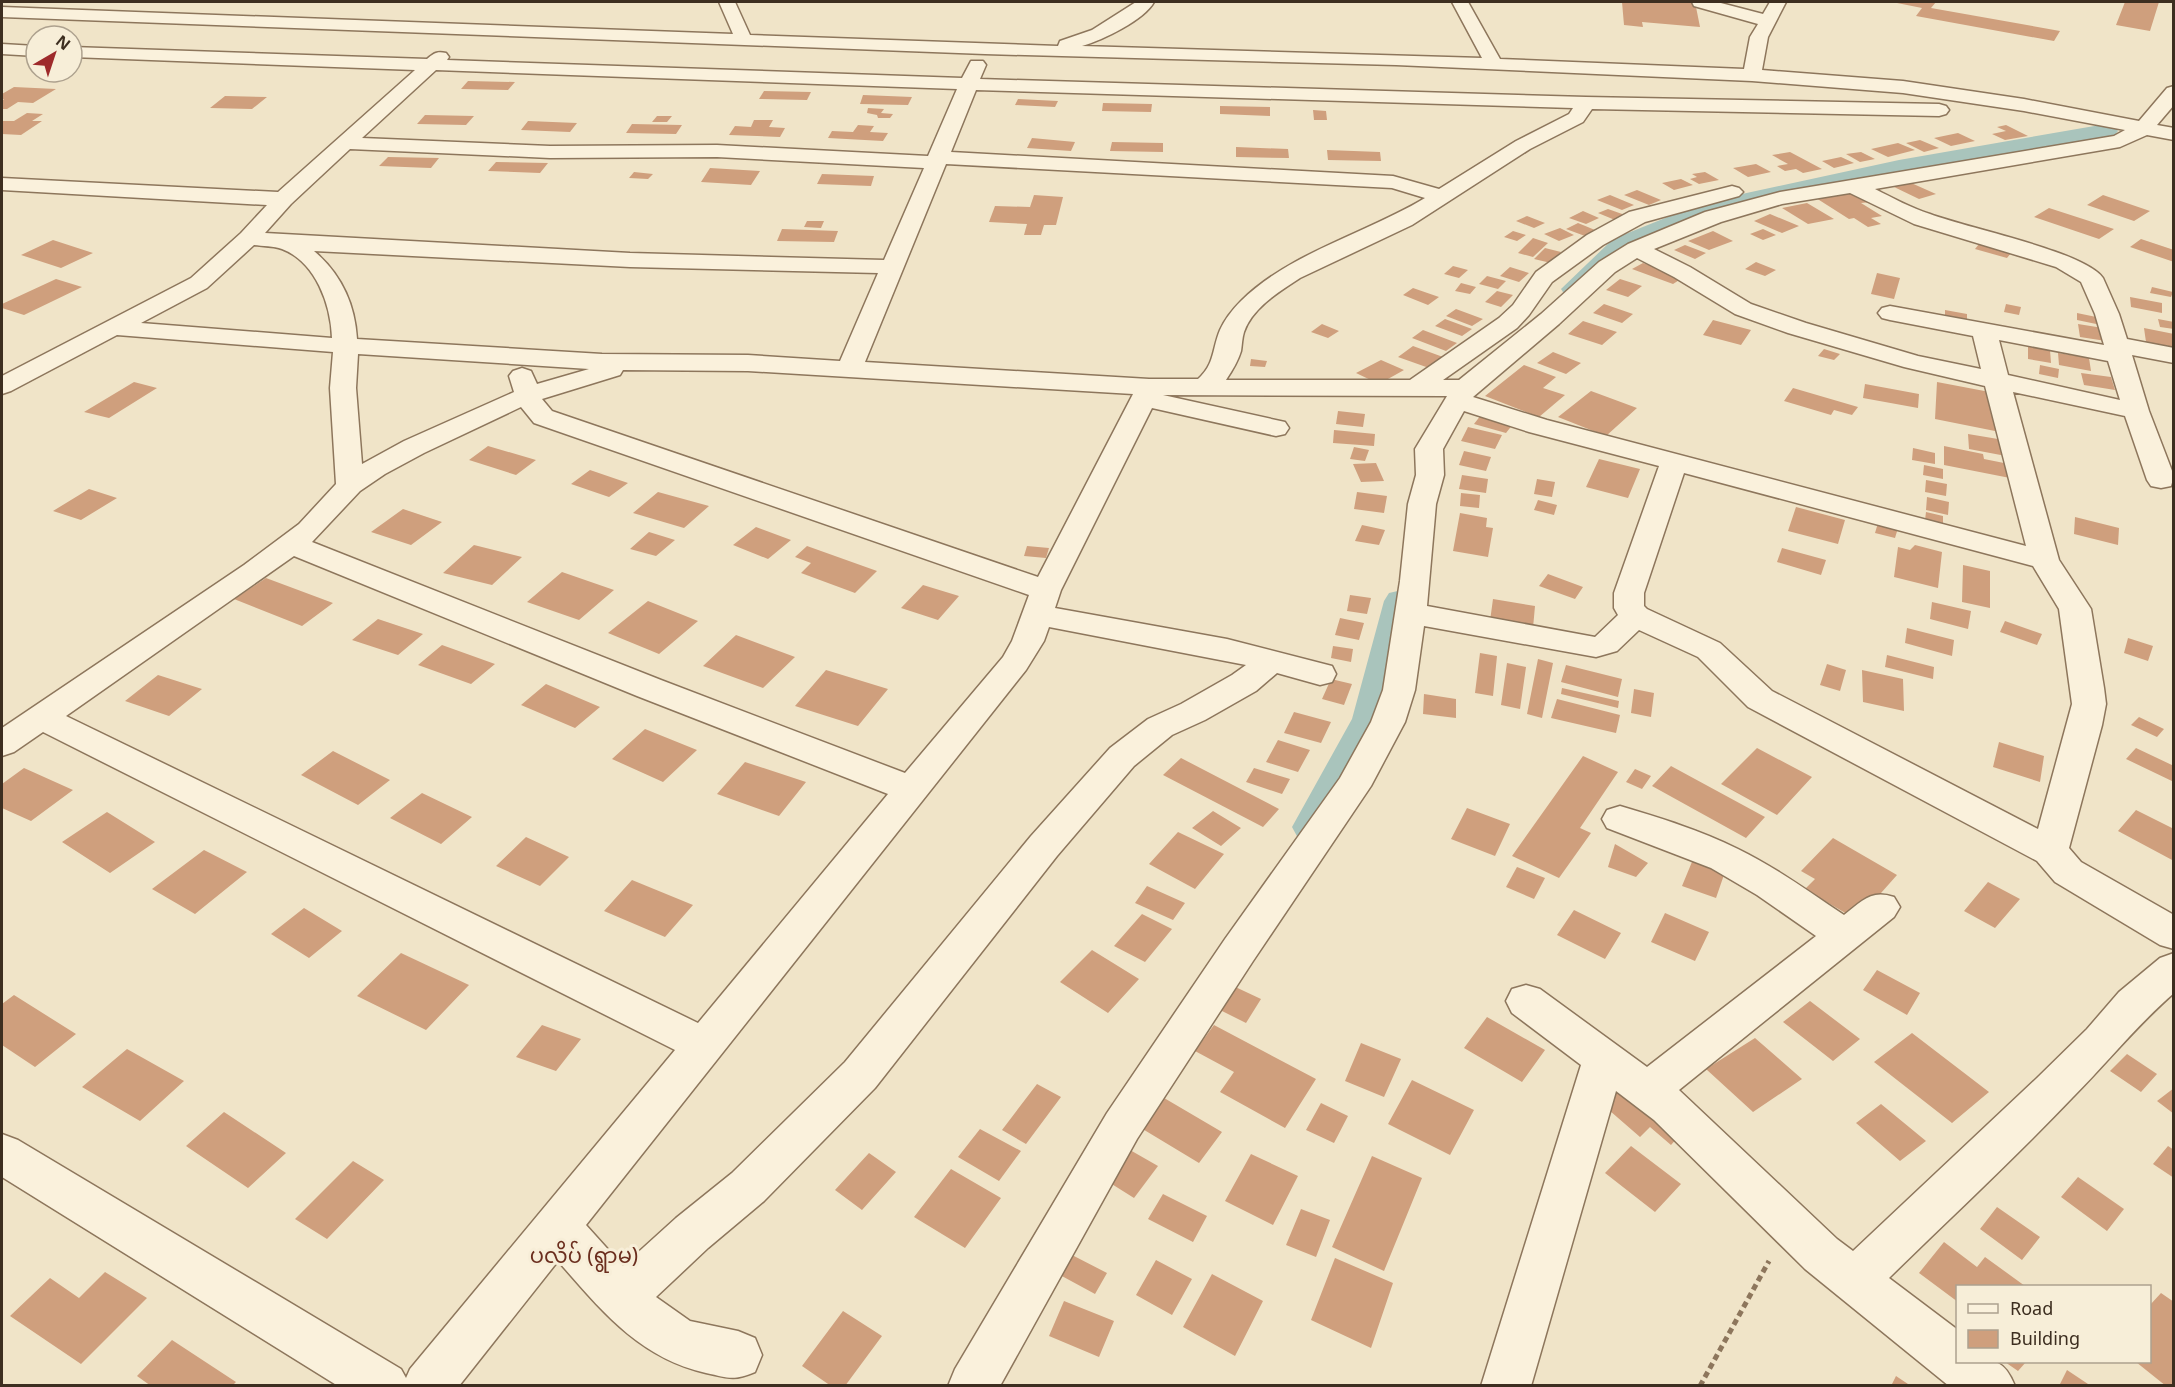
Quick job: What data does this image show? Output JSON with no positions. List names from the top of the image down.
{
  "districts": ["ပလိပ် (ရွာမ)"],
  "legend": ["Road", "Building"],
  "north": "top right"
}
